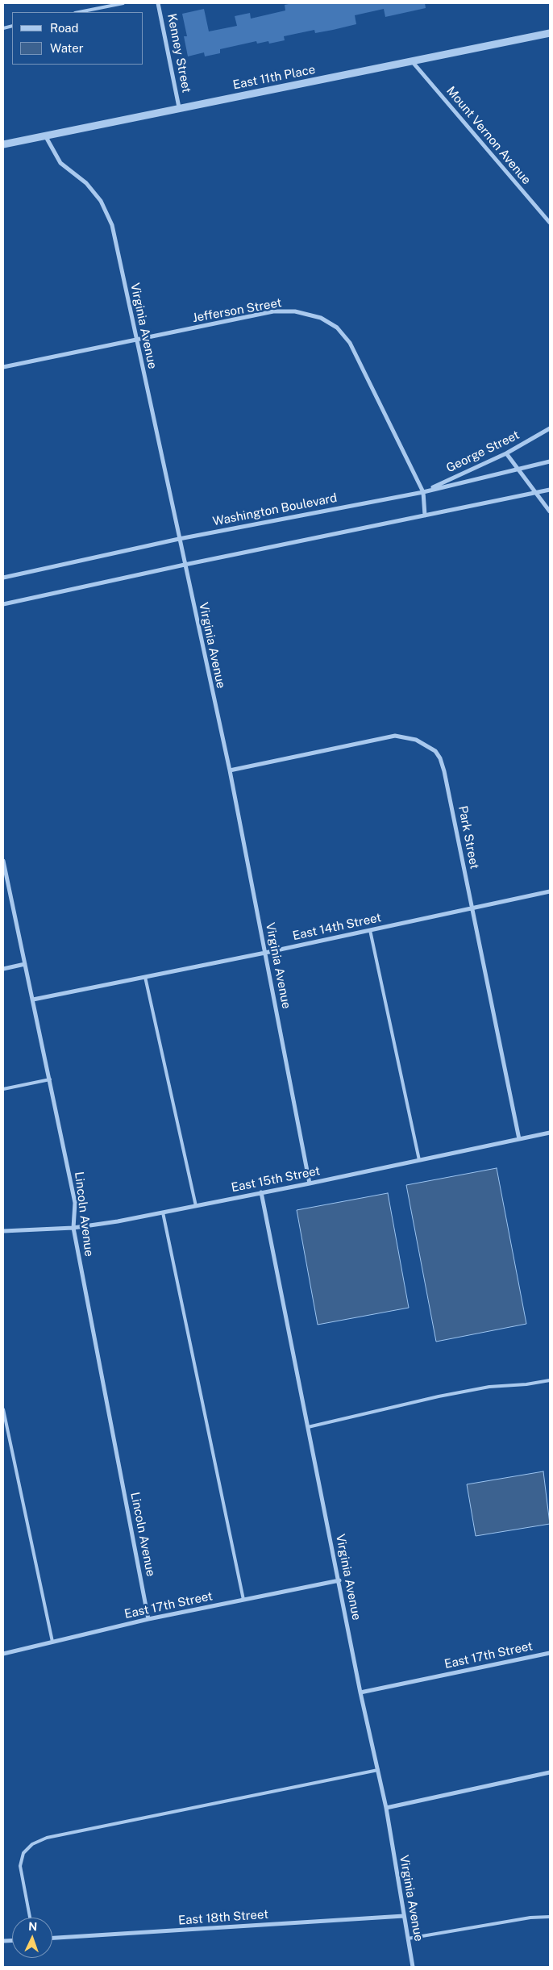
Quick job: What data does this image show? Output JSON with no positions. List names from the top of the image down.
{
  "streets": {
    "street": [
      "Kenney Street",
      "East 11th Place",
      "Mount Vernon Avenue",
      "Jefferson Street",
      "Virginia Avenue",
      "George Street",
      "Washington Boulevard",
      "Park Street",
      "East 14th Street",
      "East 15th Street",
      "Lincoln Avenue",
      "East 17th Street",
      "East 18th Street"
    ]
  },
  "crossings": [
    ["Kenney Street", "East 11th Place"],
    ["East 11th Place", "Mount Vernon Avenue"],
    ["East 11th Place", "Virginia Avenue"],
    ["Jefferson Street", "Virginia Avenue"],
    ["Jefferson Street", "George Street"],
    ["Jefferson Street", "Washington Boulevard"],
    ["Virginia Avenue", "Washington Boulevard"],
    ["Virginia Avenue", "Park Street"],
    ["Virginia Avenue", "East 14th Street"],
    ["Virginia Avenue", "East 15th Street"],
    ["Virginia Avenue", "East 17th Street"],
    ["Virginia Avenue", "East 18th Street"],
    ["George Street", "Washington Boulevard"],
    ["Park Street", "East 14th Street"],
    ["Park Street", "East 15th Street"],
    ["East 14th Street", "Lincoln Avenue"],
    ["East 15th Street", "Lincoln Avenue"],
    ["Lincoln Avenue", "East 17th Street"]
  ],
  "legend": ["Road", "Water"],
  "north": "top"
}
